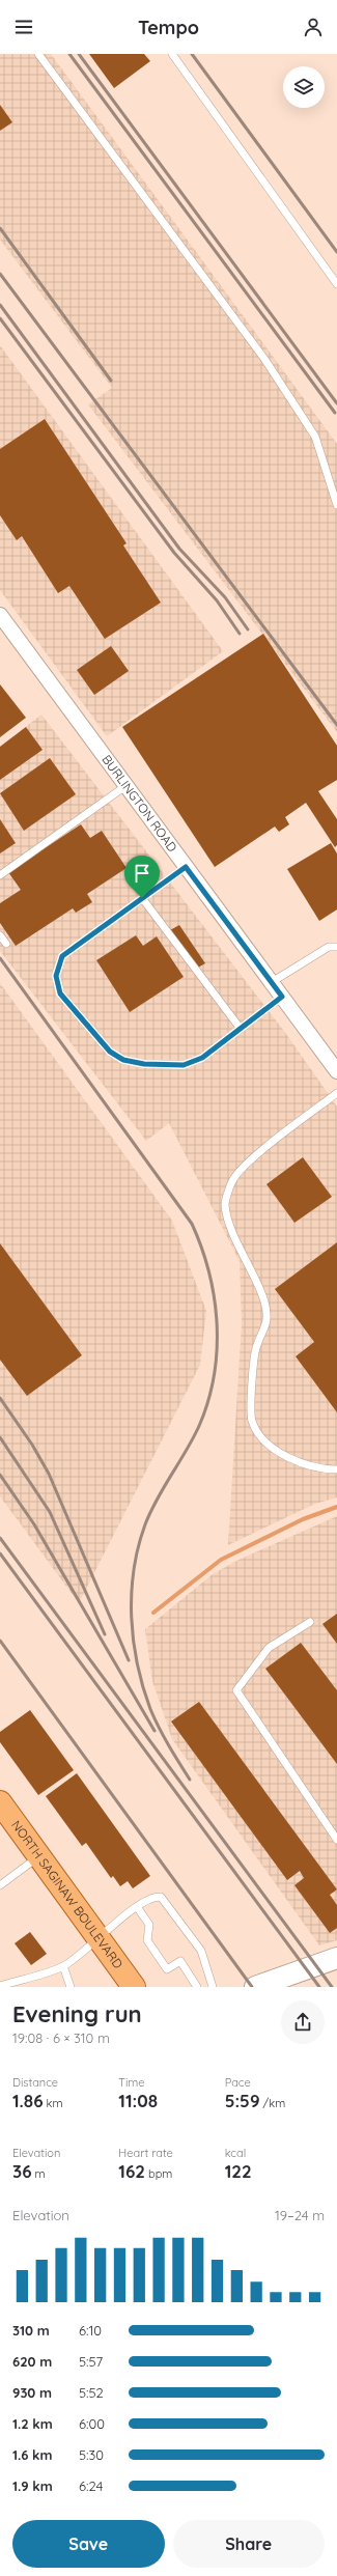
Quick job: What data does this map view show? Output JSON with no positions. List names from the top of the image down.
{
  "streets": {
    "main road": ["NORTH SAGINAW BOULEVARD"],
    "street": ["BURLINGTON ROAD"]
  },
  "page": {
    "header": "Tempo",
    "heading": ["Evening run", "19:08 · 6 × 310 m"],
    "stats": [
      ["Distance", "1.86 km"],
      ["Time", "11:08"],
      ["Pace", "5:59 /km"],
      ["Elevation", "36 m"],
      ["Heart rate", "162 bpm"],
      ["kcal", "122"]
    ],
    "chart": ["Elevation", "19–24 m"],
    "list": [
      {
        "name": "310 m",
        "note": "6:10"
      },
      {
        "name": "620 m",
        "note": "5:57"
      },
      {
        "name": "930 m",
        "note": "5:52"
      },
      {
        "name": "1.2 km",
        "note": "6:00"
      },
      {
        "name": "1.6 km",
        "note": "5:30"
      },
      {
        "name": "1.9 km",
        "note": "6:24"
      }
    ],
    "buttons": ["Save", "Share"]
  }
}
